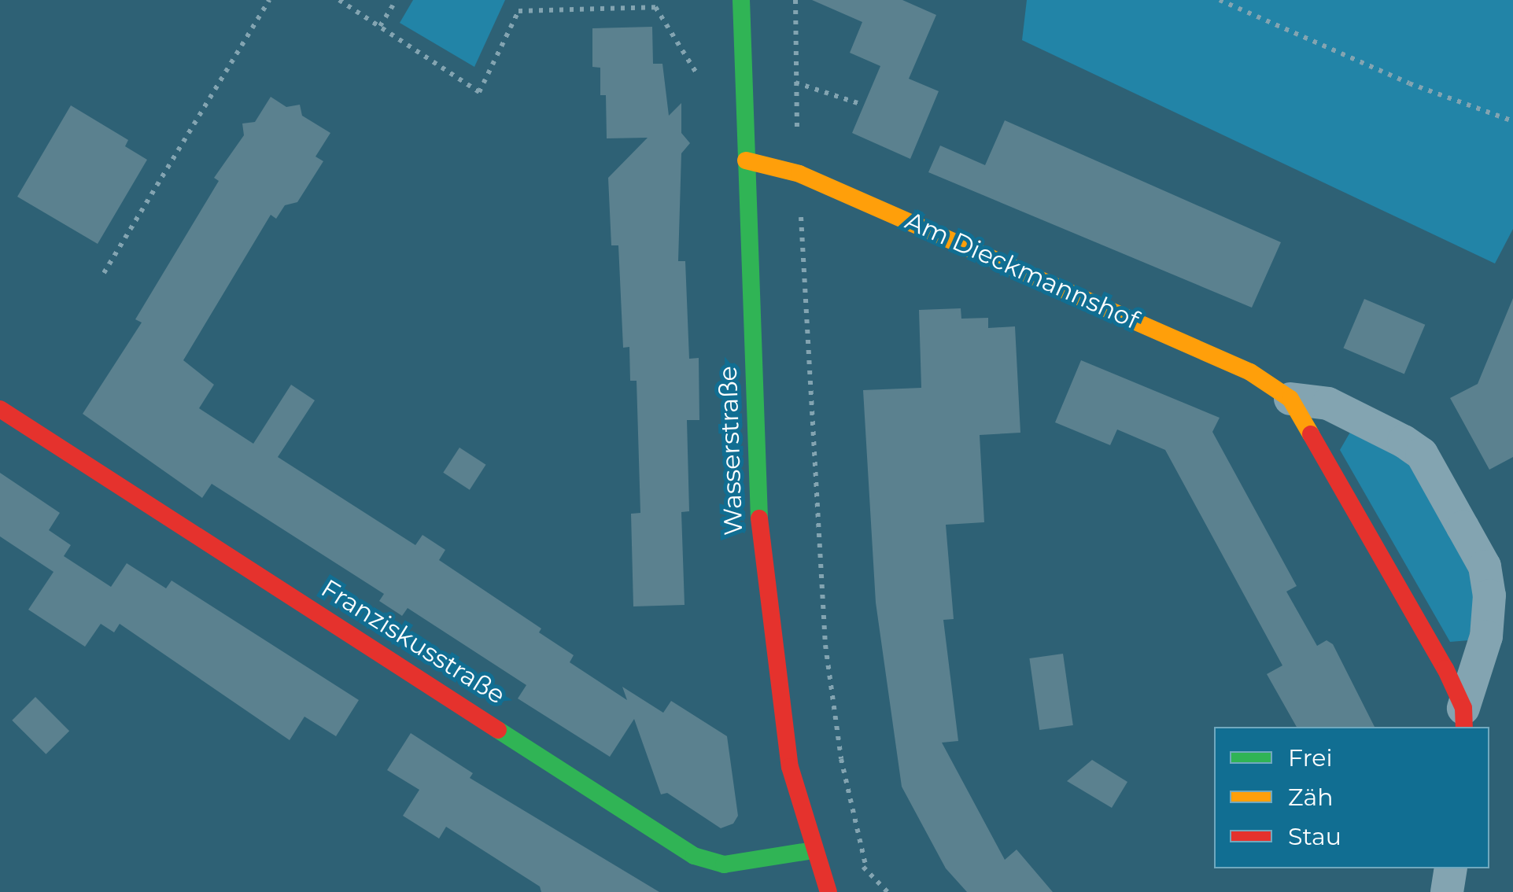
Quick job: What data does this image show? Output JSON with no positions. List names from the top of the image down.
{
  "streets": {
    "street": ["Am Dieckmannshof", "Wasserstraße", "Franziskusstraße"]
  },
  "crossings": [
    ["Am Dieckmannshof", "Wasserstraße"],
    ["Wasserstraße", "Franziskusstraße"]
  ],
  "legend": ["Frei", "Zäh", "Stau"]
}
